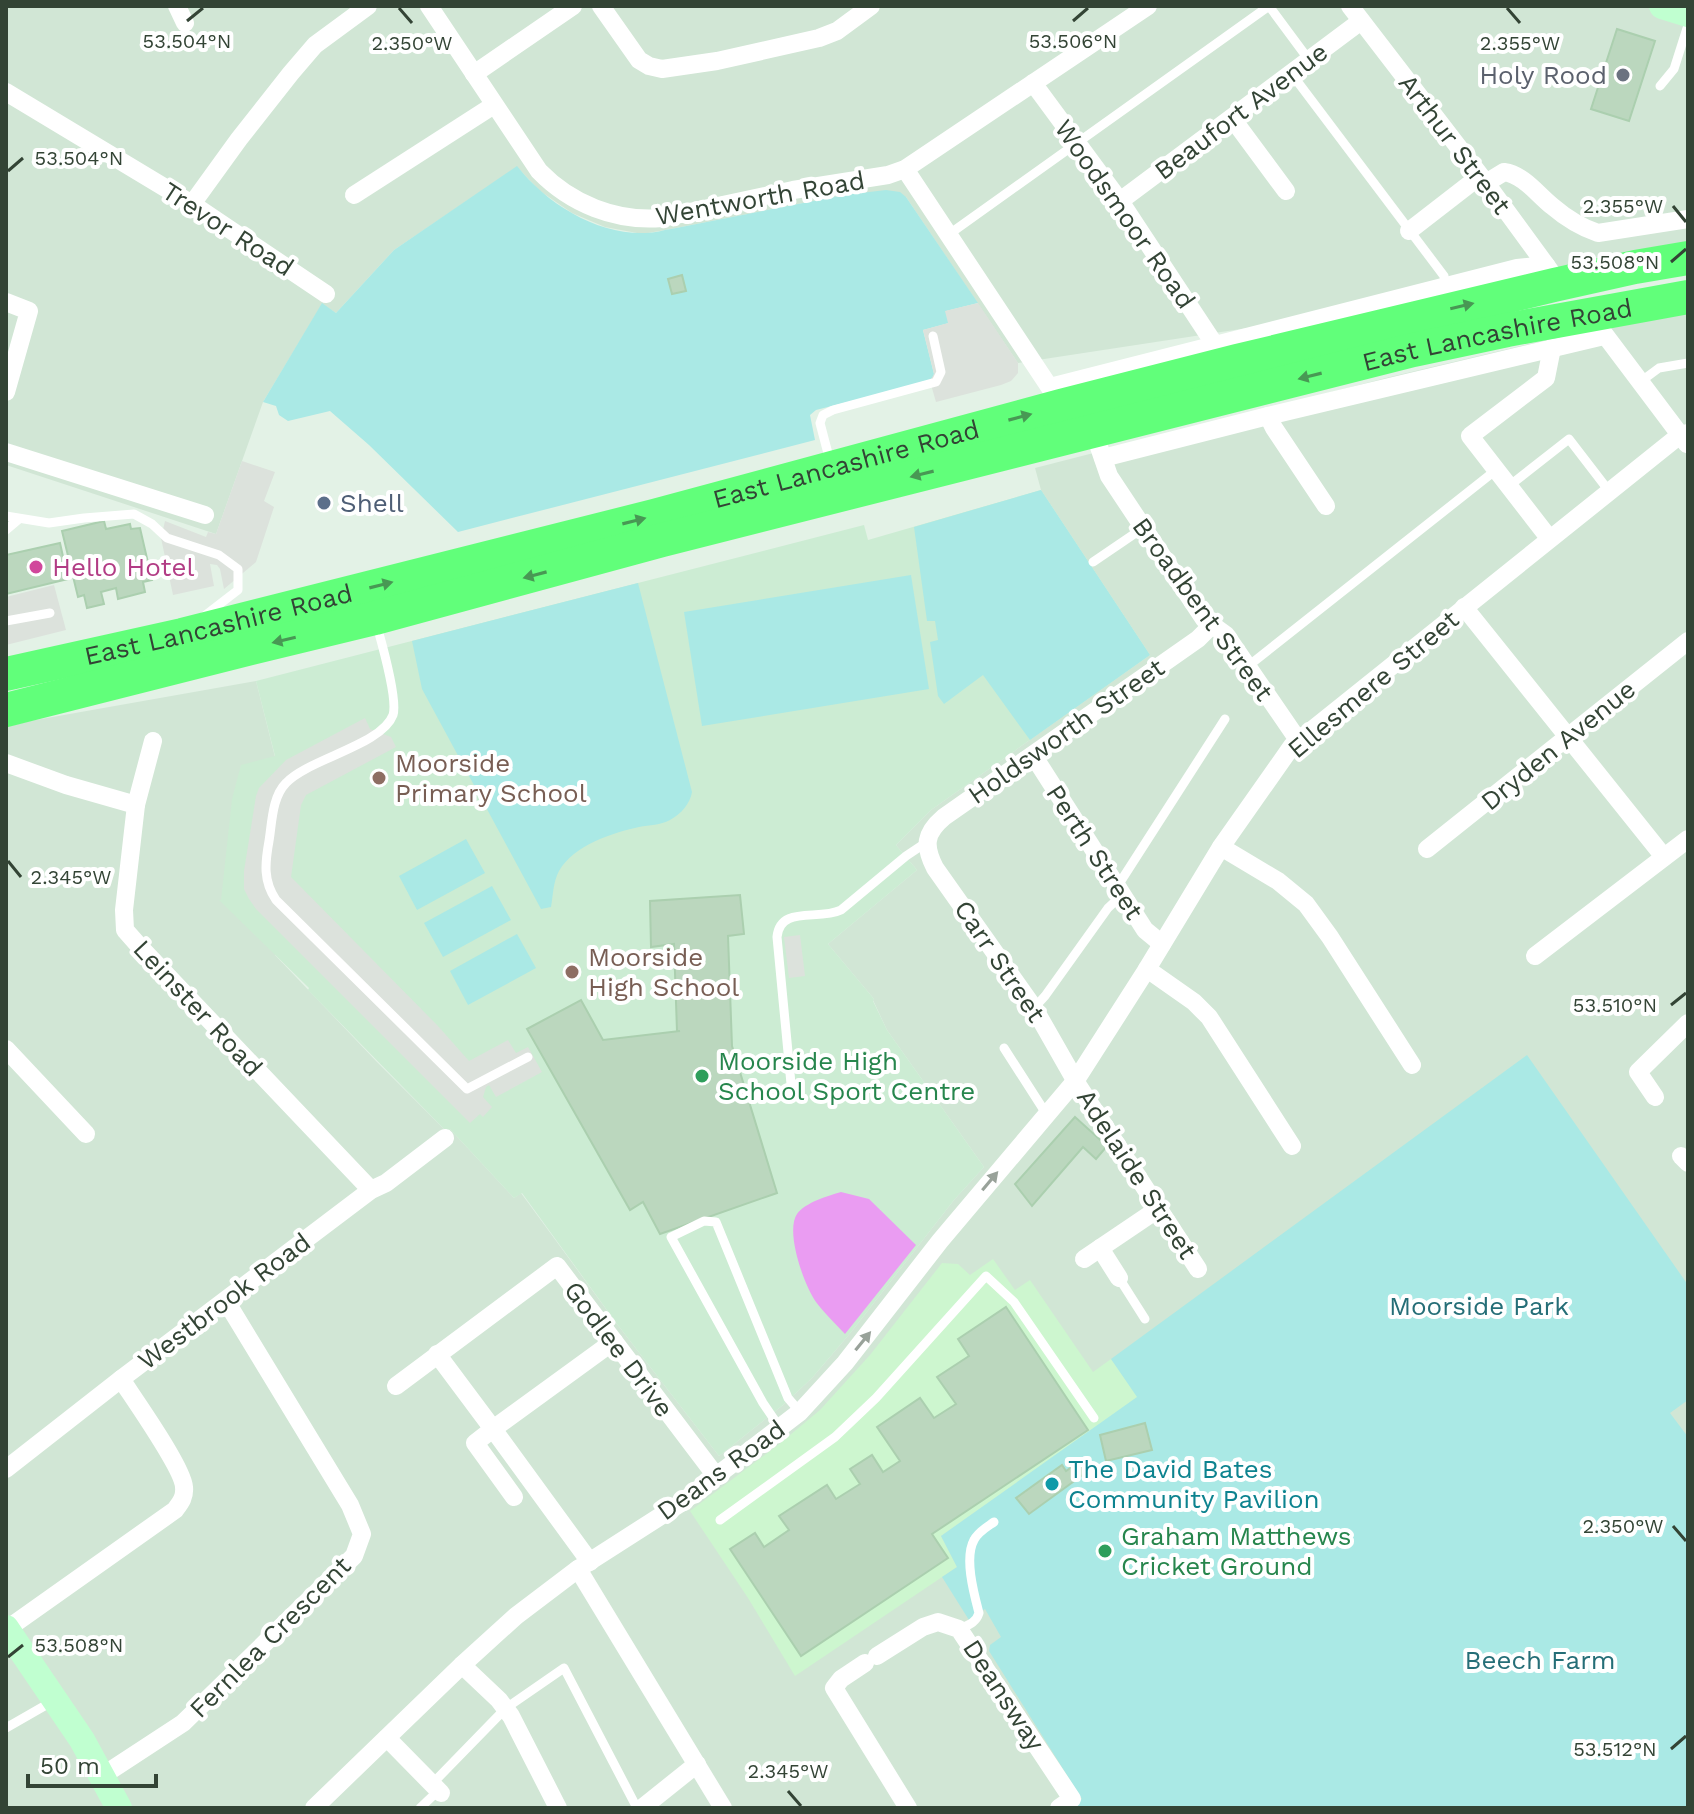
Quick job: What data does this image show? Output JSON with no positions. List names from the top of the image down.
{
  "streets": {
    "highway": ["East Lancashire Road"],
    "street": [
      "Beaufort Avenue",
      "Arthur Street",
      "Wentworth Road",
      "Woodsmoor Road",
      "Trevor Road",
      "Broadbent Street",
      "Ellesmere Street",
      "Holdsworth Street",
      "Dryden Avenue",
      "Perth Street",
      "Carr Street",
      "Leinster Road",
      "Adelaide Street",
      "Westbrook Road",
      "Godlee Drive",
      "Deans Road",
      "Fernlea Crescent",
      "Deansway"
    ]
  },
  "crossings": [
    ["Beaufort Avenue", "Arthur Street"],
    ["Beaufort Avenue", "Woodsmoor Road"],
    ["Arthur Street", "East Lancashire Road"],
    ["Wentworth Road", "Woodsmoor Road"],
    ["East Lancashire Road", "Broadbent Street"],
    ["Broadbent Street", "Ellesmere Street"],
    ["Broadbent Street", "Holdsworth Street"],
    ["Ellesmere Street", "Perth Street"],
    ["Ellesmere Street", "Carr Street"],
    ["Ellesmere Street", "Adelaide Street"],
    ["Ellesmere Street", "Deans Road"],
    ["Holdsworth Street", "Perth Street"],
    ["Holdsworth Street", "Carr Street"],
    ["Carr Street", "Adelaide Street"],
    ["Carr Street", "Deans Road"],
    ["Leinster Road", "Westbrook Road"],
    ["Adelaide Street", "Deans Road"],
    ["Westbrook Road", "Fernlea Crescent"],
    ["Godlee Drive", "Deans Road"]
  ],
  "one_way": ["Deans Road"],
  "parks": ["Moorside Park", "Beech Farm"],
  "places": [
    "Holy Rood",
    "Shell",
    "Hello Hotel",
    "Moorside Primary School",
    "Moorside High School",
    "Moorside High School Sport Centre",
    "The David Bates Community Pavilion",
    "Graham Matthews Cricket Ground"
  ],
  "scale_bar": "50 m",
  "coordinates": [
    "53.504°N",
    "53.506°N",
    "2.355°W",
    "2.350°W",
    "53.508°N",
    "2.345°W",
    "53.510°N",
    "53.512°N"
  ]
}
